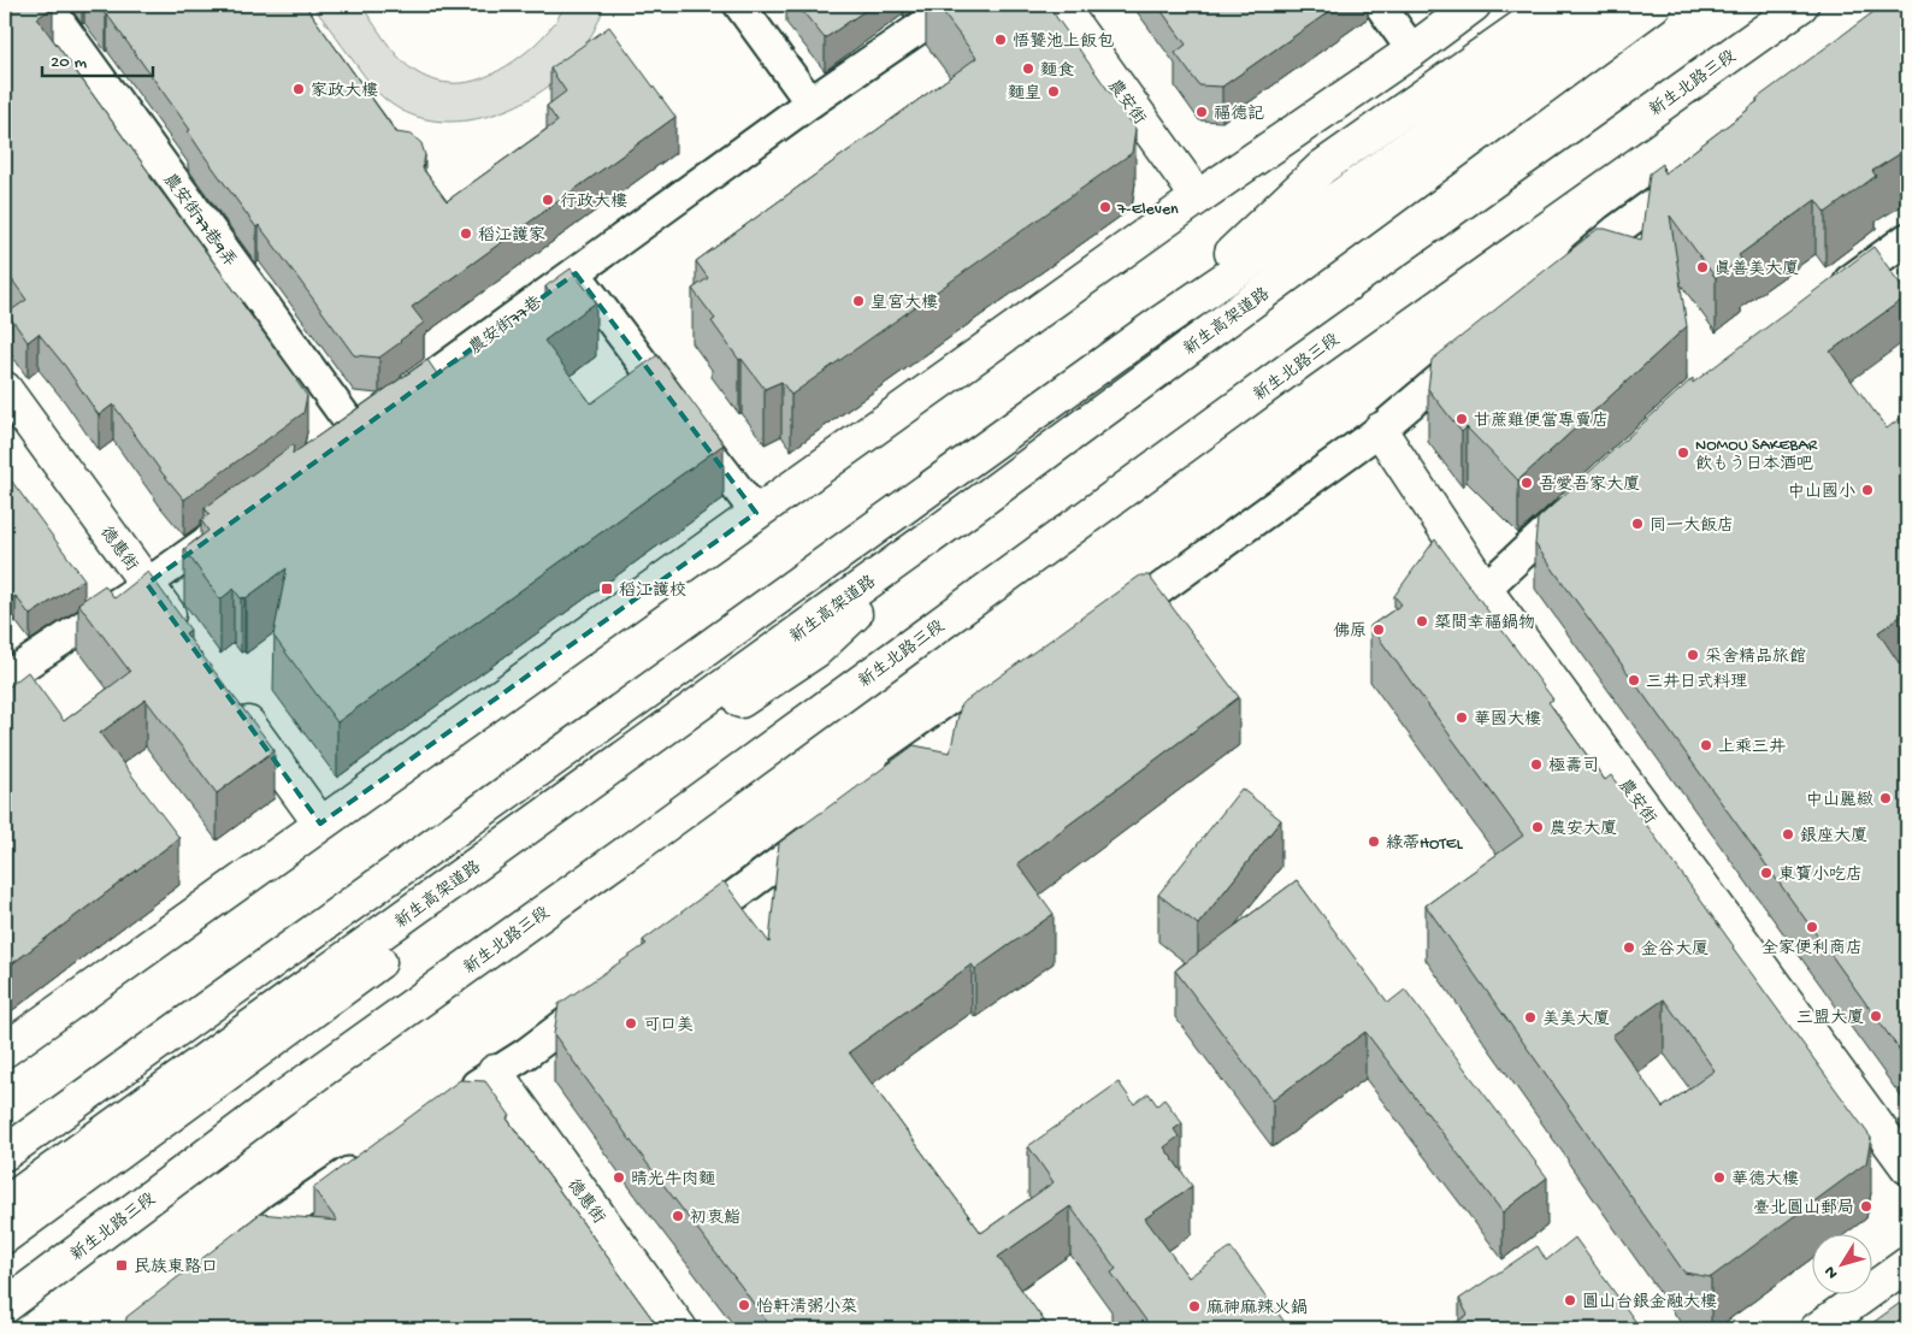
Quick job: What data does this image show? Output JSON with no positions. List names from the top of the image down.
{
  "streets": {
    "main road": [
      "新生北路三段",
      "農安街",
      "新生高架道路",
      "德惠街"
    ],
    "street": ["農安街77巷9弄", "農安街77巷"]
  },
  "crossings": [
    ["農安街77巷9弄", "農安街77巷"]
  ],
  "places": {
    "other": [
      "悟饕池上飯包",
      "麵食",
      "家政大樓",
      "麵皇",
      "福德記",
      "行政大樓",
      "7-Eleven",
      "稻江護家",
      "真善美大廈",
      "皇宮大樓",
      "甘蔗雞便當專賣店",
      "NOMOU SAKEBAR 飲もう日本酒吧",
      "吾愛吾家大廈",
      "中山國小",
      "同一大飯店",
      "築間幸福鍋物",
      "佛原",
      "采舍精品旅館",
      "三井日式料理",
      "華國大樓",
      "上乘三井",
      "極壽司",
      "中山麗緻",
      "農安大廈",
      "銀座大廈",
      "綠蒂HOTEL",
      "東寶小吃店",
      "全家便利商店",
      "金谷大厦",
      "三盟大廈",
      "美美大廈",
      "可口美",
      "晴光牛肉麵",
      "華德大樓",
      "臺北圓山郵局",
      "初衷鮨",
      "圓山台銀金融大樓",
      "怡軒清粥小菜",
      "麻神麻辣火鍋"
    ],
    "transit": ["稻江護校", "民族東路口"]
  },
  "scale_bar": "20 m",
  "north": "bottom left"
}
